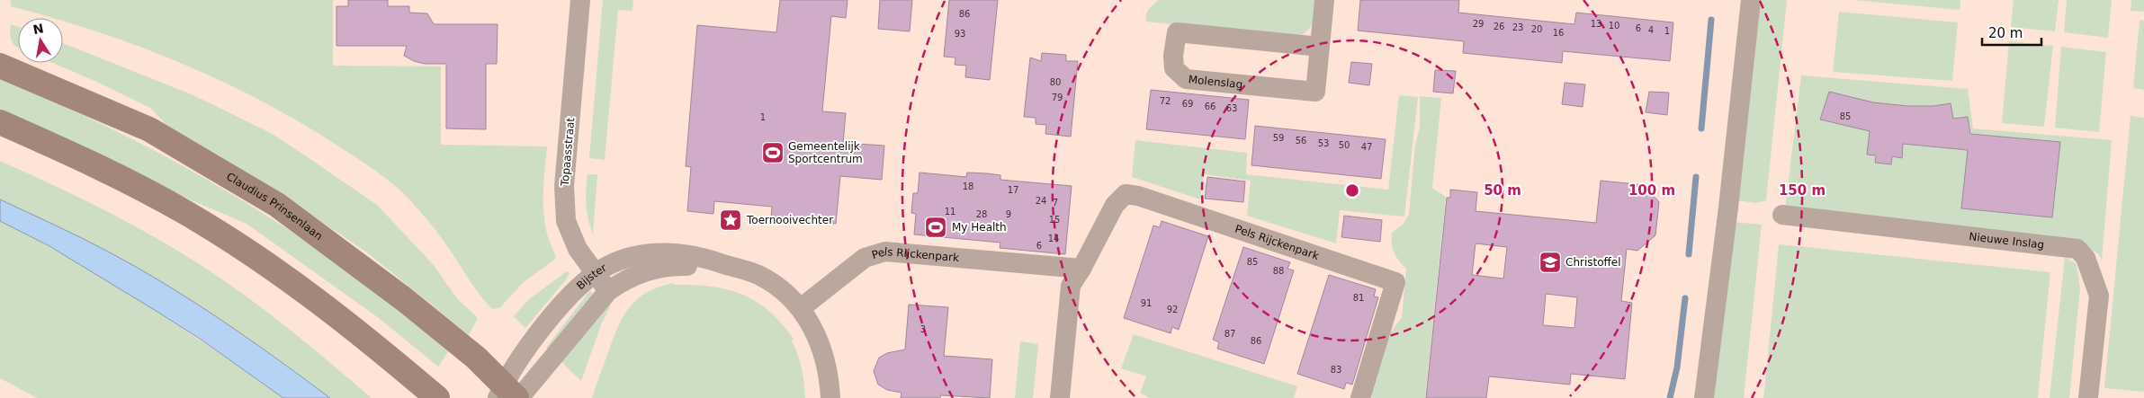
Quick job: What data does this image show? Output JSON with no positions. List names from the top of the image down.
{
  "streets": {
    "main road": ["Claudius Prinsenlaan"],
    "street": [
      "Molenslag",
      "Topaasstraat",
      "Nieuwe Inslag",
      "Pels Rijckenpark",
      "Bijster"
    ]
  },
  "crossings": [
    ["Topaasstraat", "Bijster"],
    ["Claudius Prinsenlaan", "Bijster"],
    ["Pels Rijckenpark", "Bijster"]
  ],
  "places": {
    "sports": ["Gemeentelijk Sportcentrum", "My Health"],
    "place": ["Toernooivechter"],
    "school or university": ["Christoffel"]
  },
  "house_numbers": [
    "86",
    "29",
    "13",
    "10",
    "26",
    "23",
    "6",
    "20",
    "4",
    "1",
    "16",
    "93",
    "80",
    "79",
    "72",
    "69",
    "66",
    "63",
    "85",
    "1",
    "59",
    "56",
    "53",
    "50",
    "47",
    "18",
    "17",
    "24",
    "7",
    "11",
    "28",
    "9",
    "15",
    "14",
    "6",
    "85",
    "88",
    "81",
    "91",
    "92",
    "3",
    "87",
    "86",
    "83"
  ],
  "scale_bar": "20 m",
  "north": "top",
  "rings": ["50 m", "100 m", "150 m"]
}
